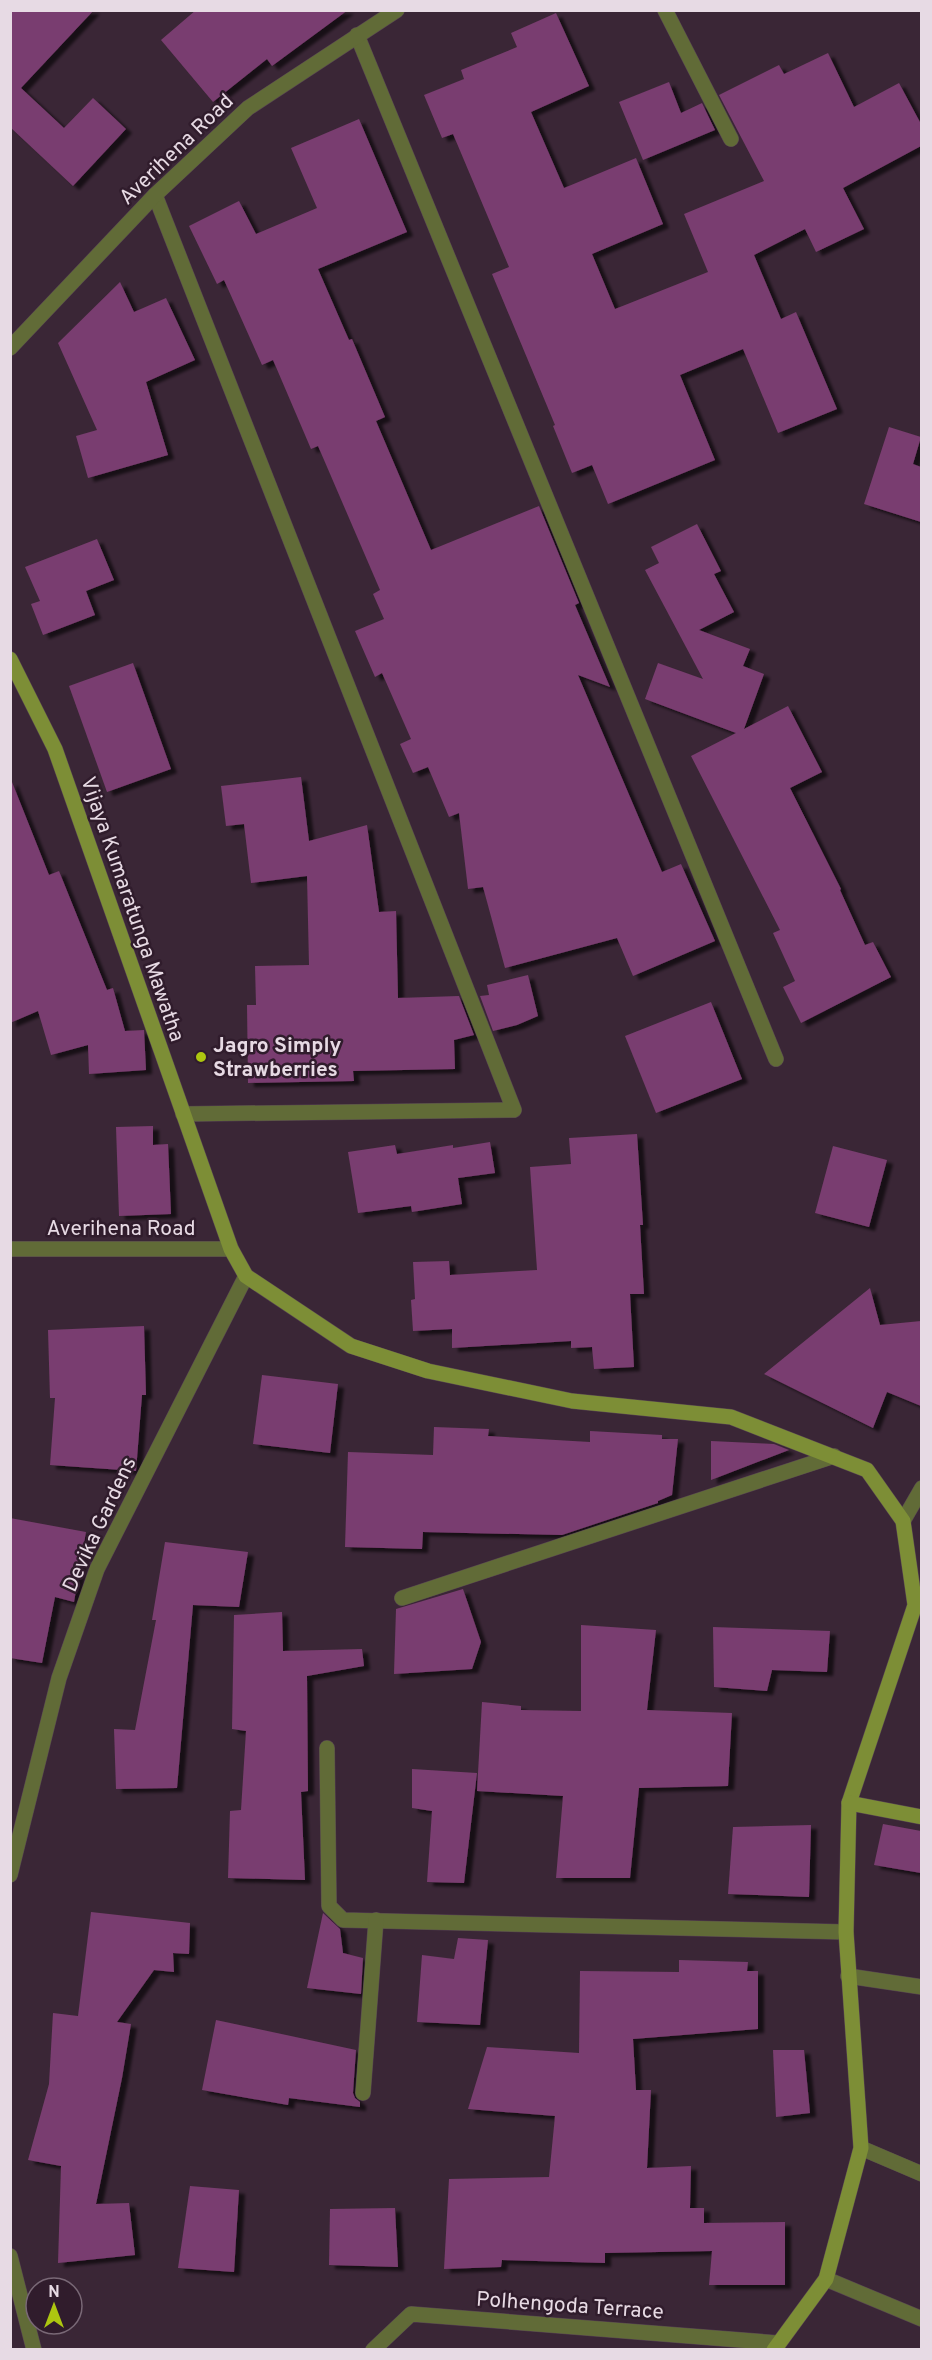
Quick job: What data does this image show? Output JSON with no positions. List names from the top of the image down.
{
  "streets": {
    "main road": ["Vijaya Kumaratunga Mawatha"],
    "street": ["Averihena Road", "Devika Gardens", "Polhengoda Terrace"]
  },
  "crossings": [
    ["Averihena Road", "Vijaya Kumaratunga Mawatha"],
    ["Vijaya Kumaratunga Mawatha", "Devika Gardens"],
    ["Vijaya Kumaratunga Mawatha", "Polhengoda Terrace"]
  ],
  "places": ["Jagro Simply Strawberries"],
  "north": "top"
}
